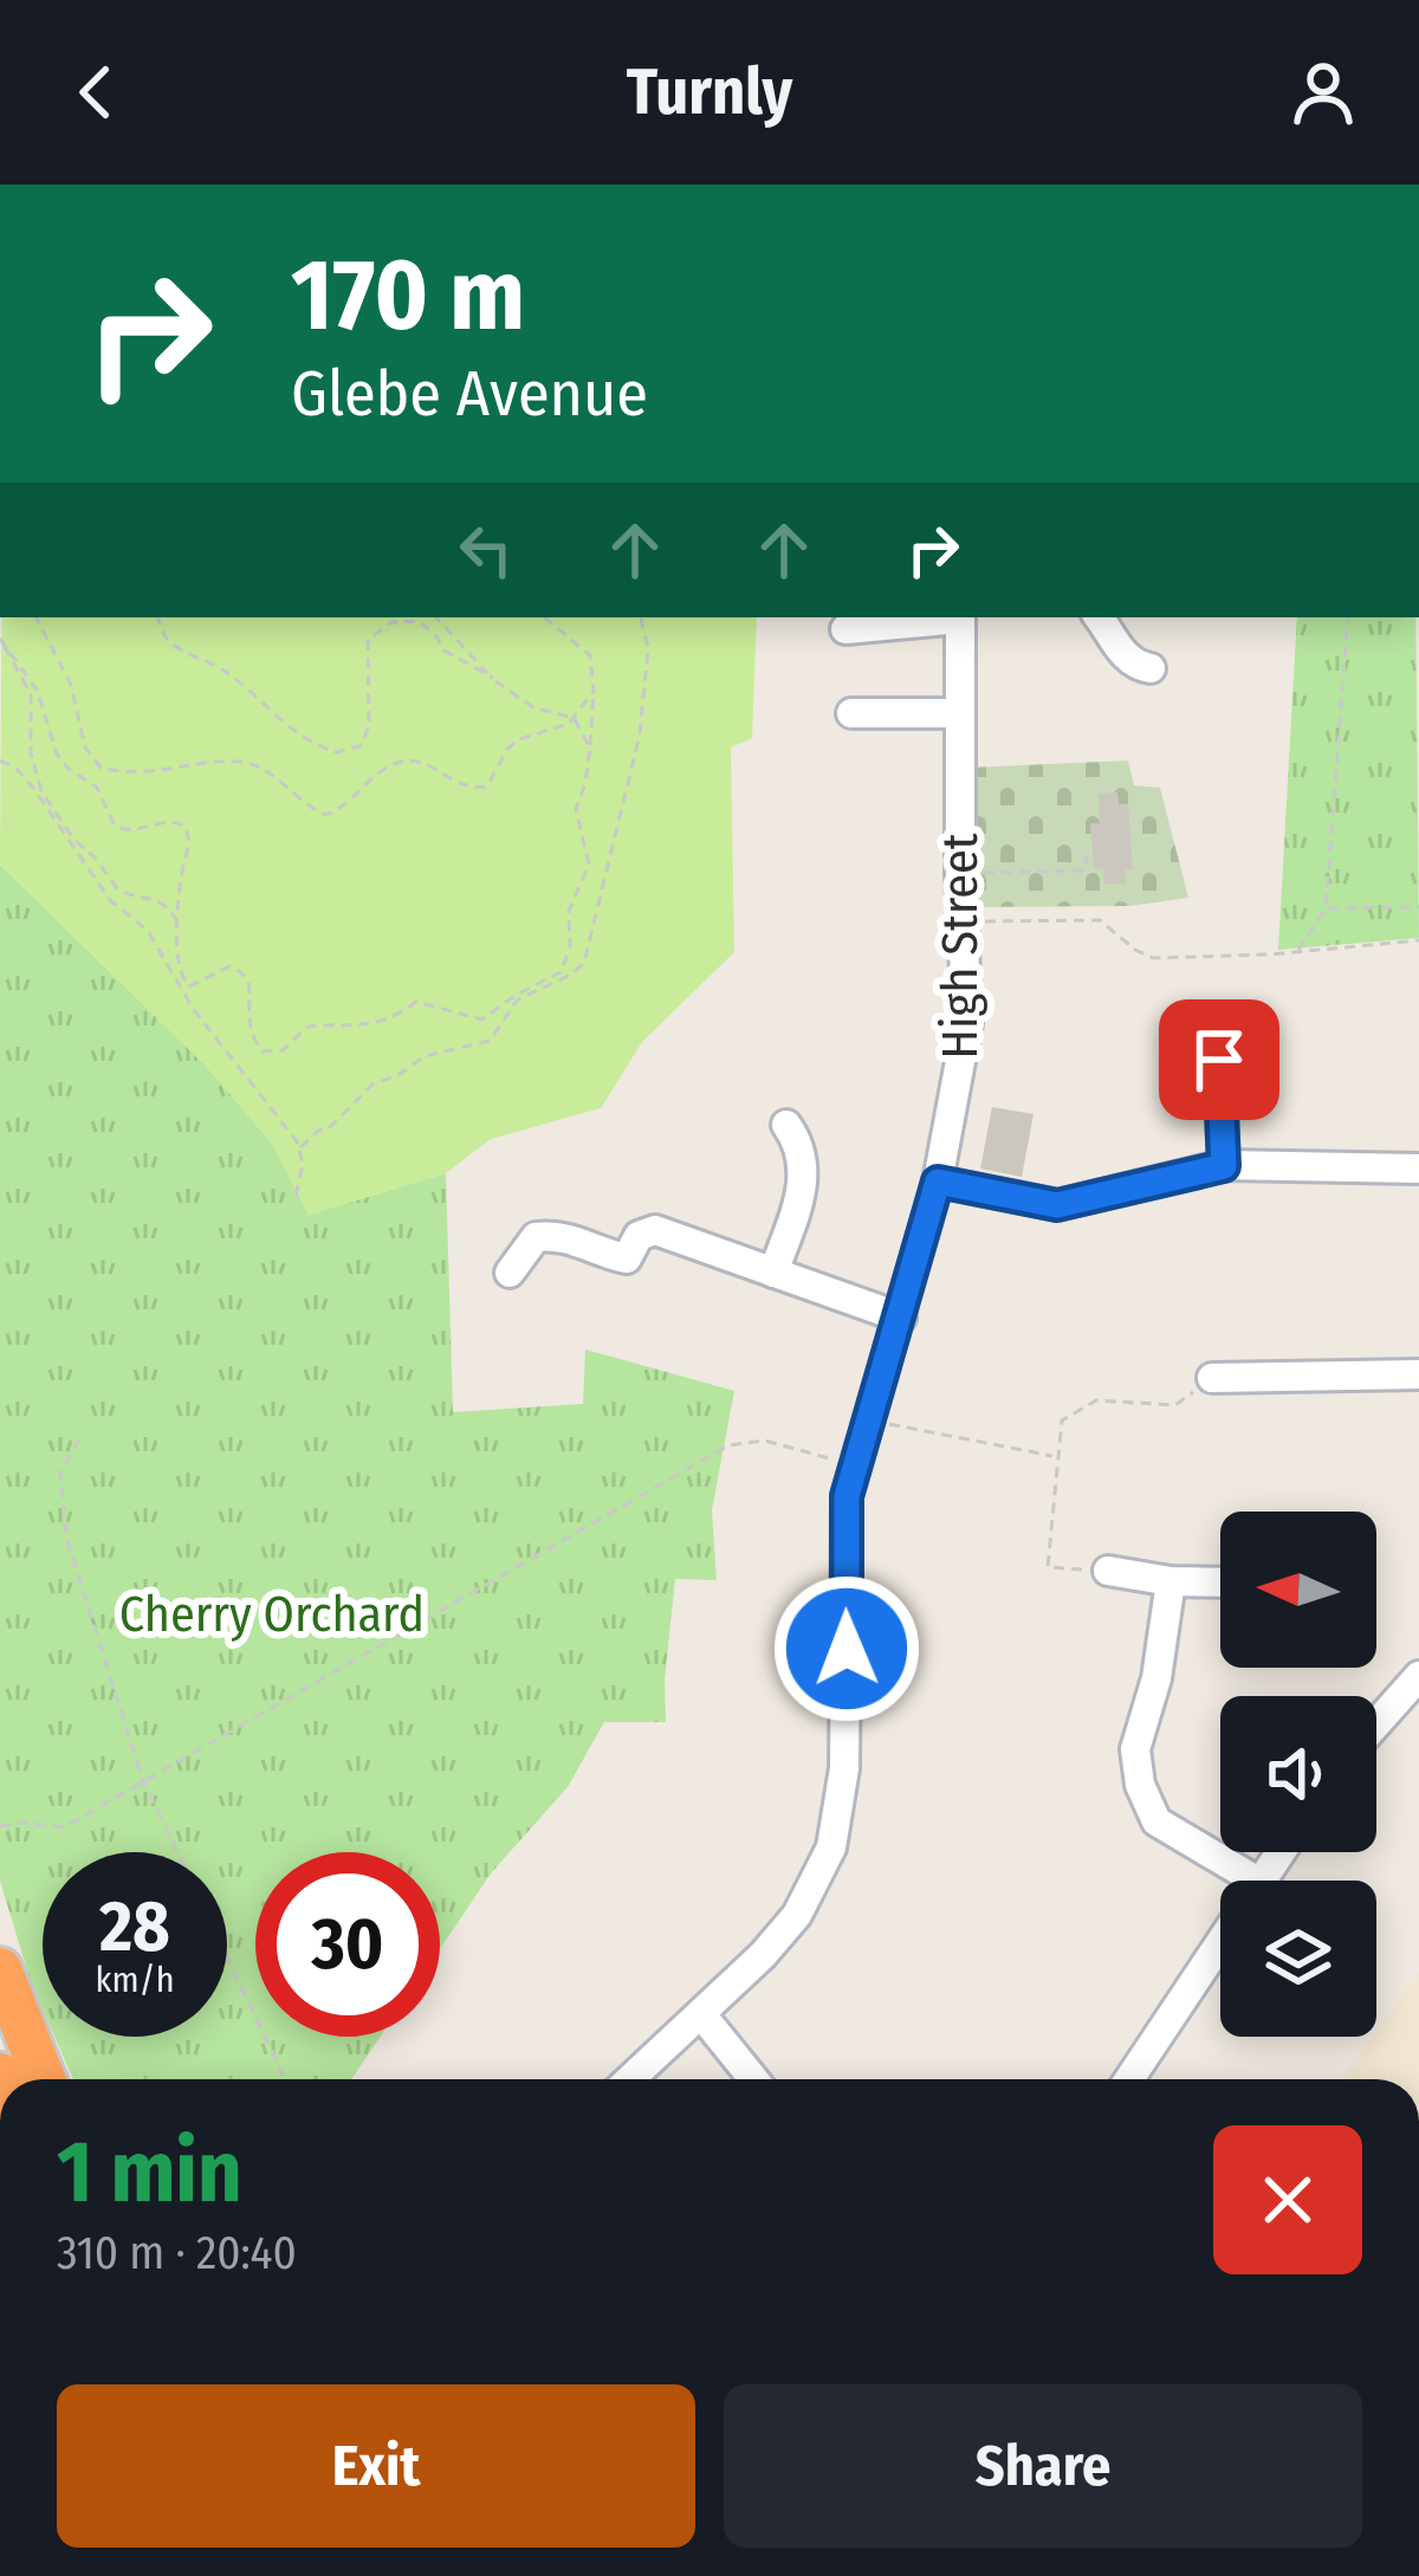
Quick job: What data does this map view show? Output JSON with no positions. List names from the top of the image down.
{
  "streets": {
    "street": ["High Street"]
  },
  "parks": ["Cherry Orchard"],
  "north": "left",
  "page": {
    "header": "Turnly",
    "turn": ["170 m", "Glebe Avenue"],
    "speed": "28 km/h",
    "limit": "30",
    "heading": ["1 min", "310 m · 20:40"],
    "buttons": ["Exit", "Share"]
  }
}
